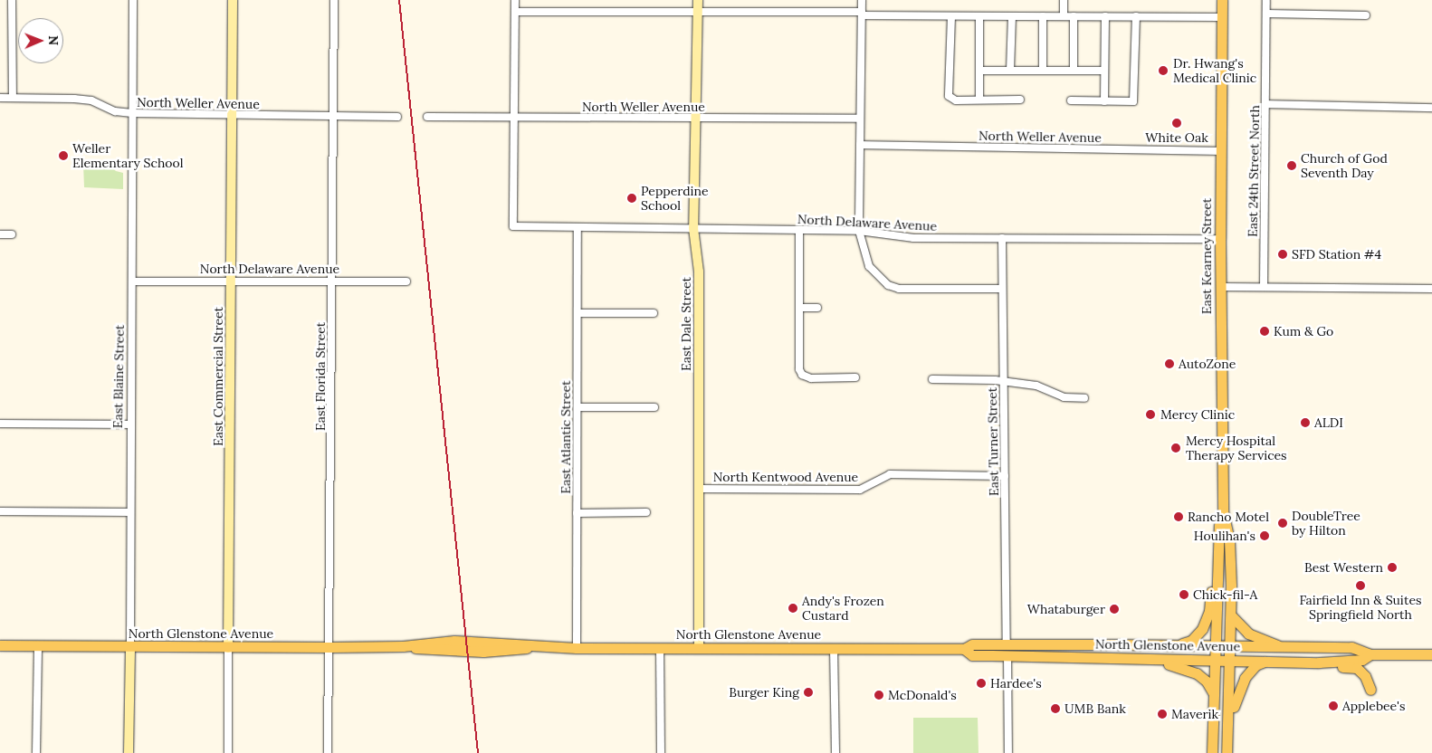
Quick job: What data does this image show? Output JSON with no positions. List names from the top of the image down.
{
  "streets": {
    "main road": ["East Kearney Street", "North Glenstone Avenue"],
    "street": [
      "North Weller Avenue",
      "East 24th Street North",
      "North Delaware Avenue",
      "East Dale Street",
      "East Blaine Street",
      "East Commercial Street",
      "East Florida Street",
      "East Atlantic Street",
      "East Turner Street",
      "North Kentwood Avenue"
    ]
  },
  "crossings": [
    ["North Weller Avenue", "North Delaware Avenue"],
    ["North Weller Avenue", "East Kearney Street"],
    ["North Weller Avenue", "East Dale Street"],
    ["North Weller Avenue", "East Blaine Street"],
    ["North Weller Avenue", "East Commercial Street"],
    ["North Weller Avenue", "East Florida Street"],
    ["North Delaware Avenue", "East Kearney Street"],
    ["North Delaware Avenue", "East Dale Street"],
    ["North Delaware Avenue", "East Blaine Street"],
    ["North Delaware Avenue", "East Commercial Street"],
    ["North Delaware Avenue", "East Florida Street"],
    ["North Delaware Avenue", "East Atlantic Street"],
    ["North Delaware Avenue", "East Turner Street"],
    ["East Kearney Street", "North Glenstone Avenue"],
    ["East Dale Street", "North Kentwood Avenue"],
    ["East Dale Street", "North Glenstone Avenue"],
    ["East Blaine Street", "North Glenstone Avenue"],
    ["East Commercial Street", "North Glenstone Avenue"],
    ["East Florida Street", "North Glenstone Avenue"],
    ["East Atlantic Street", "North Glenstone Avenue"],
    ["East Turner Street", "North Kentwood Avenue"],
    ["East Turner Street", "North Glenstone Avenue"]
  ],
  "places": [
    "Dr. Hwang's Medical Clinic",
    "White Oak",
    "Weller Elementary School",
    "Church of God Seventh Day",
    "Pepperdine School",
    "SFD Station #4",
    "Kum & Go",
    "AutoZone",
    "Mercy Clinic",
    "ALDI",
    "Mercy Hospital Therapy Services",
    "Rancho Motel",
    "DoubleTree by Hilton",
    "Houlihan's",
    "Best Western",
    "Fairfield Inn & Suites Springfield North",
    "Chick-fil-A",
    "Andy's Frozen Custard",
    "Whataburger",
    "Hardee's",
    "Burger King",
    "McDonald's",
    "Applebee's",
    "UMB Bank",
    "Maverik"
  ],
  "north": "right"
}
